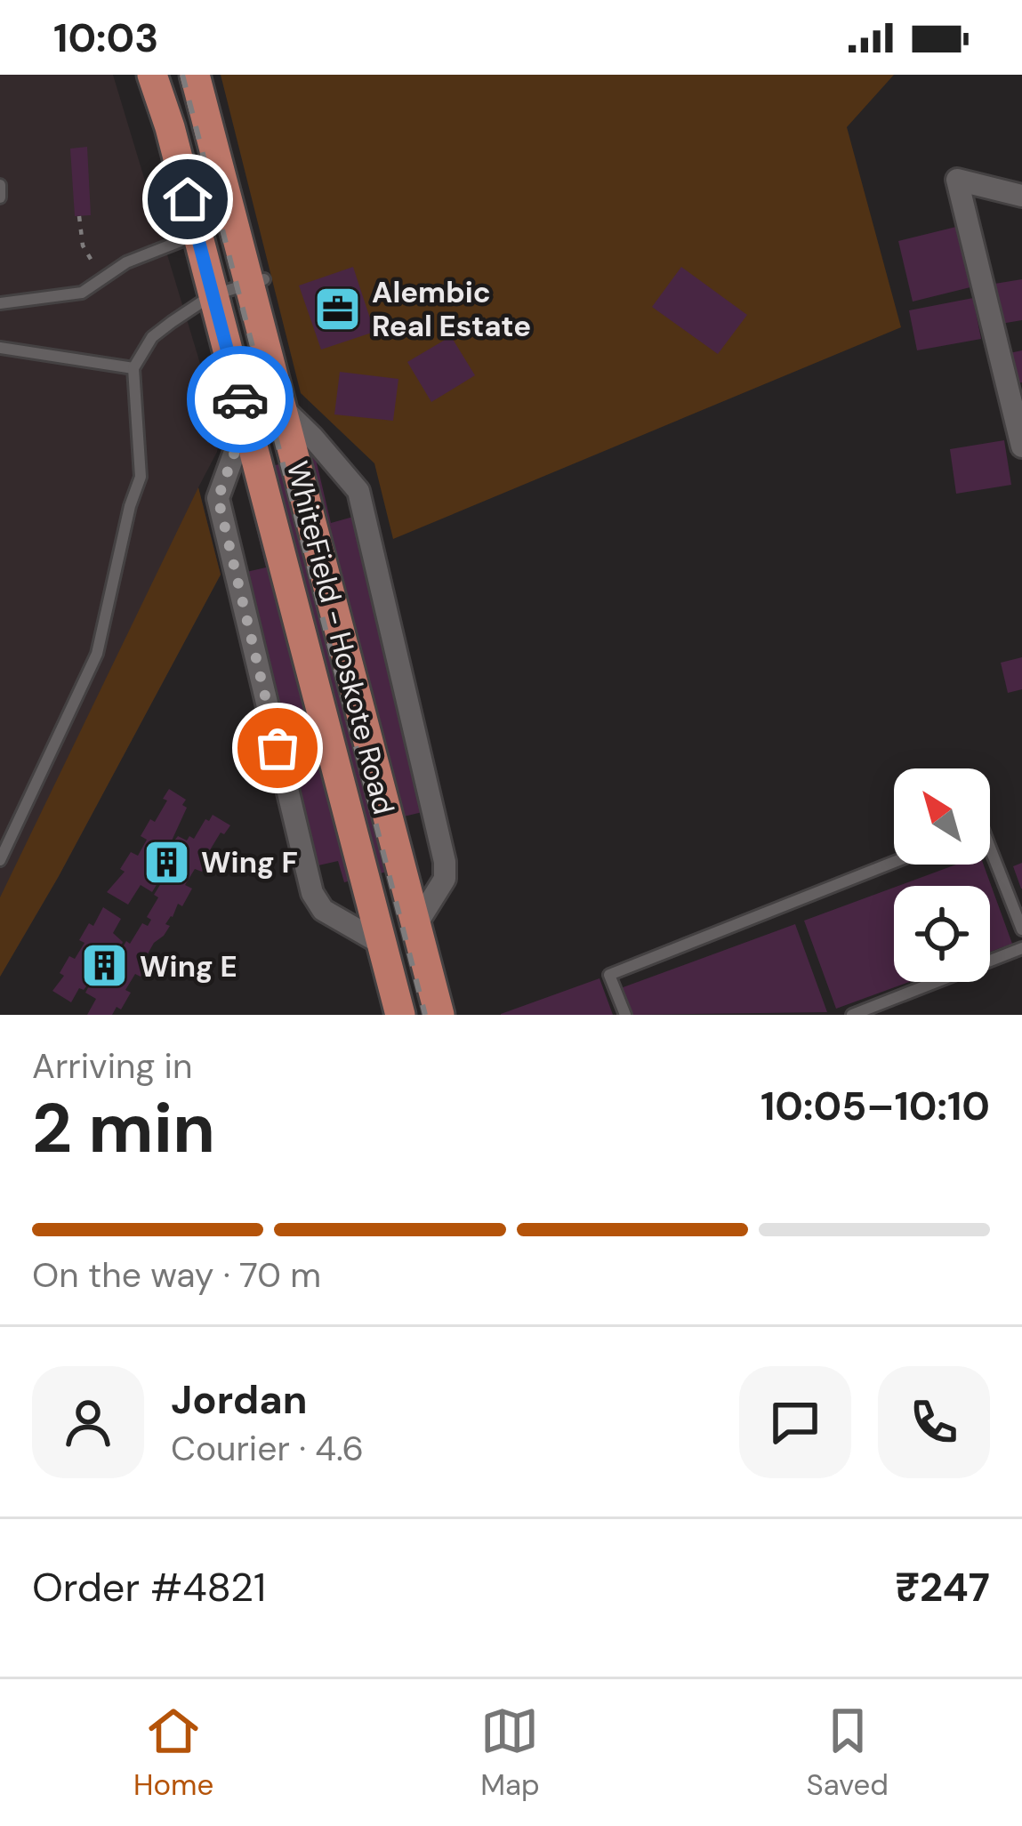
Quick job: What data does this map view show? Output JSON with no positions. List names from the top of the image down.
{
  "streets": {
    "main road": ["WhiteField - Hoskote Road"]
  },
  "places": {
    "office": ["Alembic Real Estate"],
    "building": ["Wing F", "Wing E"]
  },
  "north": "top left",
  "page": {
    "status": "10:03",
    "heading": ["2 min", "Arriving in", "10:05–10:10"],
    "panel": [
      "Jordan",
      "Courier · 4.6",
      "Order #4821",
      "₹247"
    ],
    "bar": "On the way · 70 m",
    "tabs": ["Home", "Map", "Saved"]
  }
}
